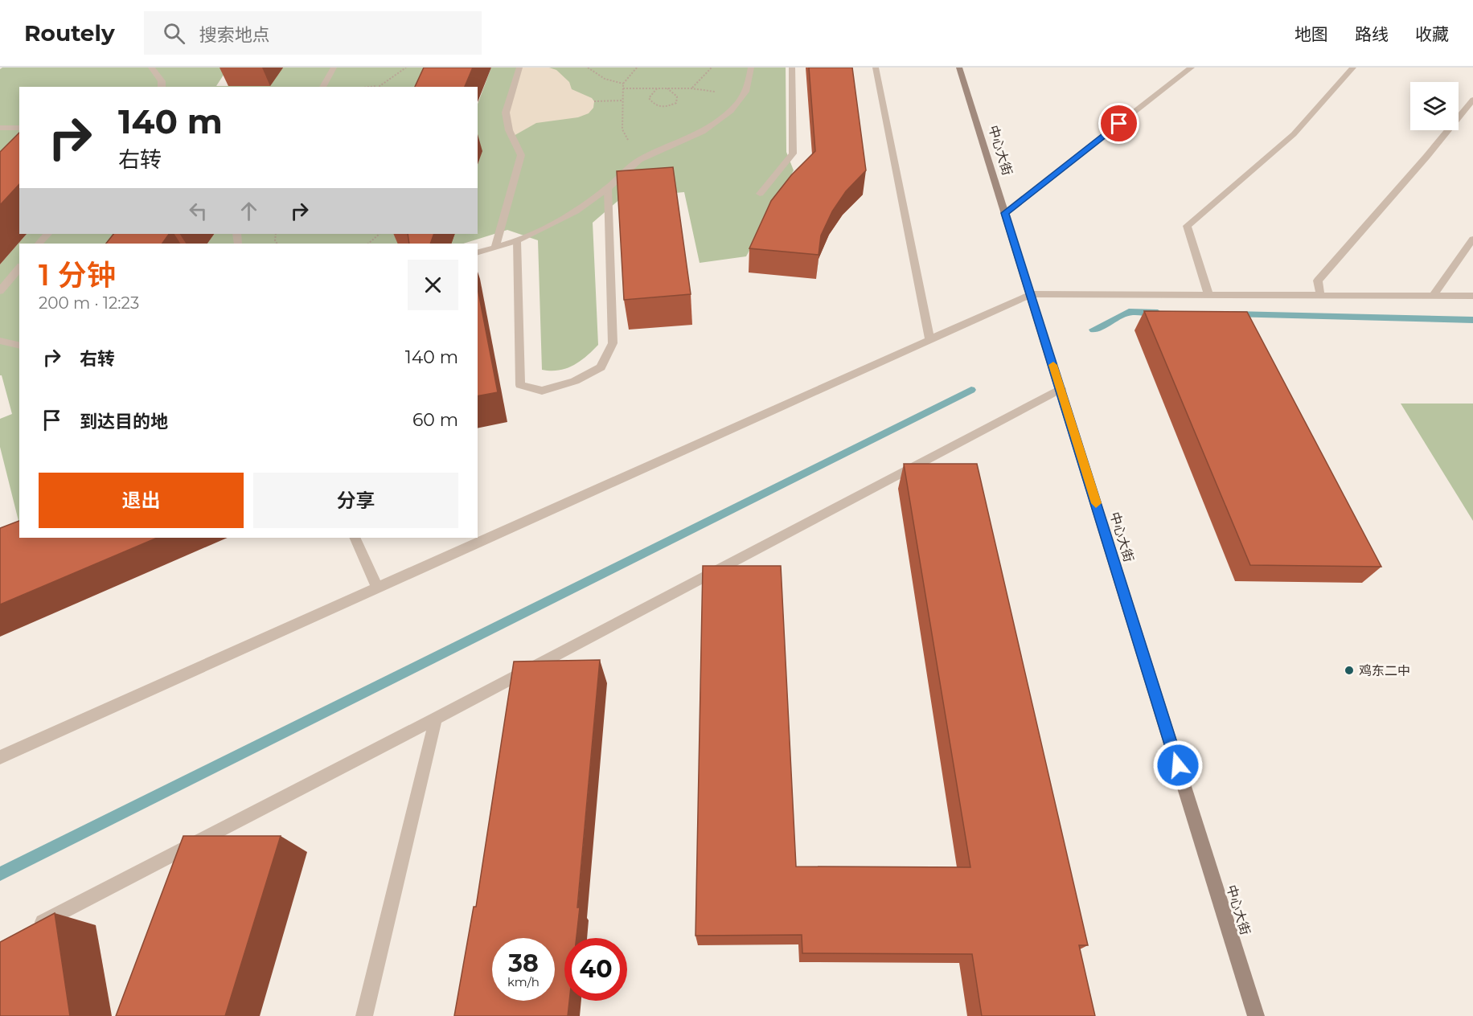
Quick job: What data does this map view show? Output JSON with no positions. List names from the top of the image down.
{
  "streets": {
    "street": ["中心大街"]
  },
  "places": ["鸡东二中"],
  "page": {
    "header": "Routely",
    "search": "搜索地点",
    "nav": ["地图", "路线", "收藏"],
    "turn": ["140 m", "右转"],
    "heading": ["1 分钟", "200 m · 12:23"],
    "list": [
      {
        "name": "右转",
        "value": "140 m"
      },
      {
        "name": "到达目的地",
        "value": "60 m"
      }
    ],
    "buttons": ["退出", "分享"],
    "speed": "38 km/h",
    "limit": "40"
  }
}
